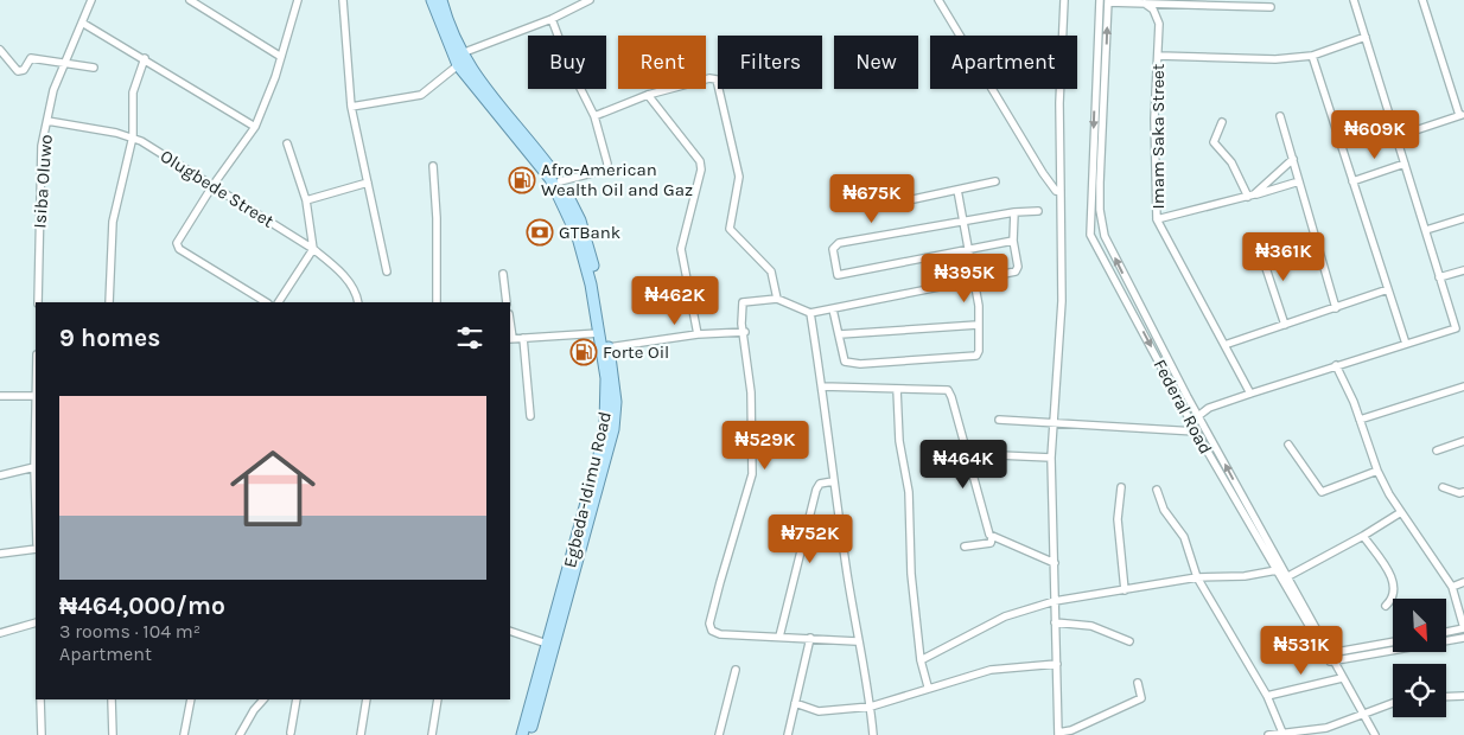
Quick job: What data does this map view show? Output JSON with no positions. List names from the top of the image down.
{
  "streets": {
    "main road": ["Egbeda-Idimu Road"],
    "street": [
      "Imam Saka Street",
      "Isiba Oluwo",
      "Olugbede Street",
      "Federal Road"
    ]
  },
  "crossings": [
    ["Isiba Oluwo", "Olugbede Street"]
  ],
  "places": {
    "fuel station": ["Afro-American Wealth Oil and Gaz", "Forte Oil"],
    "bank": ["GTBank"]
  },
  "north": "bottom right",
  "page": {
    "chip": [
      "Buy",
      "Rent",
      "Filters",
      "New",
      "Apartment"
    ],
    "price": [
      "₦609K",
      "₦675K",
      "₦361K",
      "₦395K",
      "₦462K",
      "₦529K",
      "₦464K",
      "₦752K",
      "₦531K"
    ],
    "heading": "9 homes",
    "list": [
      {
        "name": "₦464,000/mo",
        "note": "3 rooms · 104 m² · Apartment"
      }
    ]
  }
}
